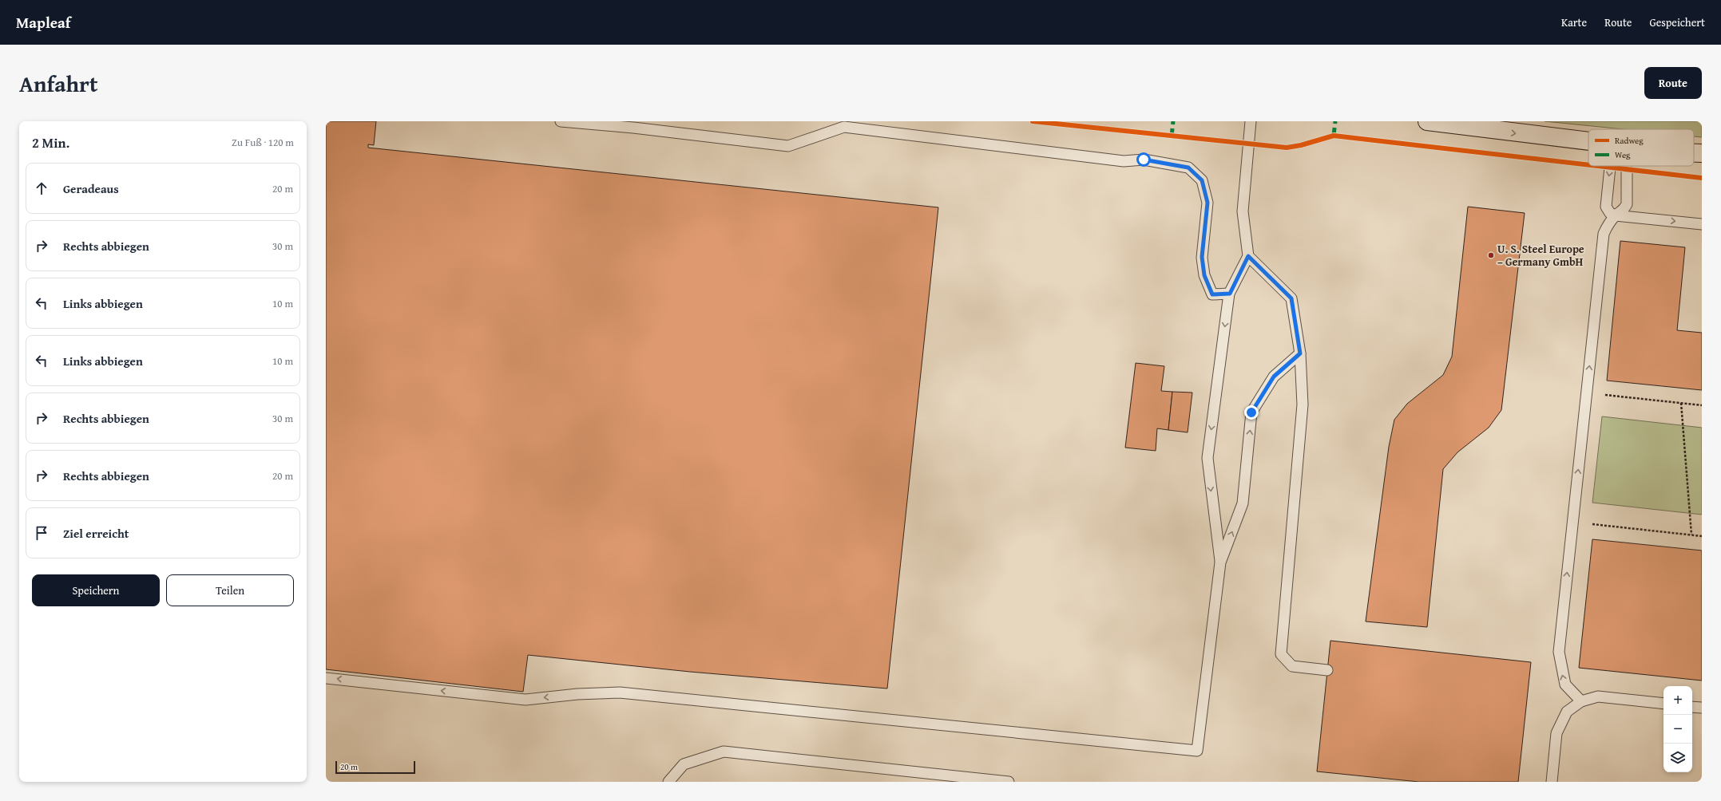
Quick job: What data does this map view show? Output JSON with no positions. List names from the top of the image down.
{
  "places": ["U. S. Steel Europe – Germany GmbH"],
  "legend": ["Radweg", "Weg"],
  "scale_bar": "20 m",
  "page": {
    "header": "Mapleaf",
    "nav": ["Karte", "Route", "Gespeichert"],
    "title": "Anfahrt",
    "buttons": [
      "Route",
      ["Speichern", "Teilen"]
    ],
    "heading": ["2 Min.", "Zu Fuß · 120 m"],
    "list": [
      ["Geradeaus", "20 m"],
      ["Rechts abbiegen", "30 m"],
      ["Links abbiegen", "10 m"],
      ["Links abbiegen", "10 m"],
      ["Rechts abbiegen", "30 m"],
      ["Rechts abbiegen", "20 m"],
      "Ziel erreicht"
    ],
    "map_buttons": ["+", "−"],
    "scale": "20 m"
  }
}
